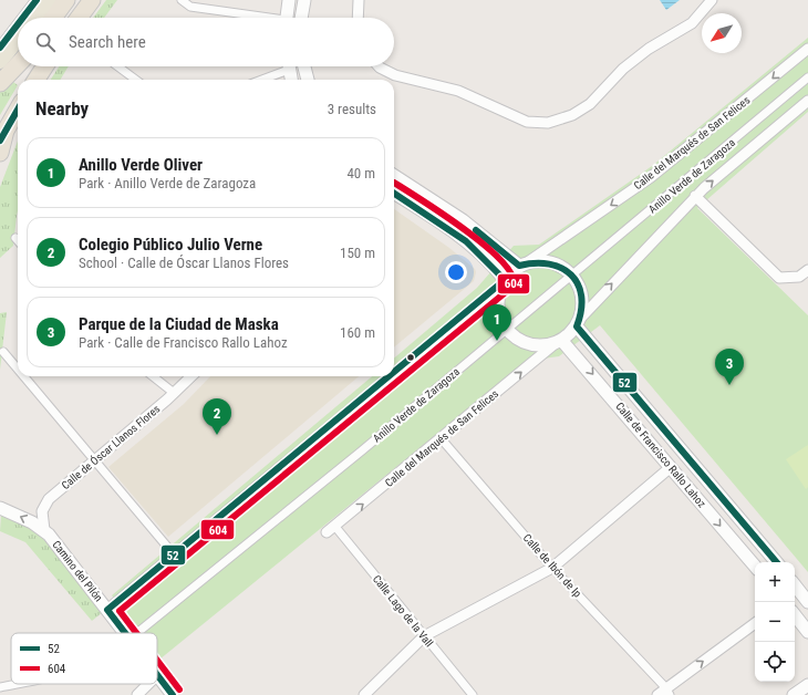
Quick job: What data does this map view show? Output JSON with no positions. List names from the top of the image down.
{
  "streets": {
    "street": [
      "Calle del Marqués de San Felices",
      "Anillo Verde de Zaragoza",
      "Calle de Óscar Llanos Flores",
      "Calle de Francisco Rallo Lahoz",
      "Calle de Ibón de Ip",
      "Camino del Pilón",
      "Calle Lago de la Vall"
    ]
  },
  "crossings": [
    ["Calle del Marqués de San Felices", "Calle de Francisco Rallo Lahoz"],
    ["Calle del Marqués de San Felices", "Calle de Ibón de Ip"],
    ["Calle del Marqués de San Felices", "Calle Lago de la Vall"],
    ["Calle de Óscar Llanos Flores", "Camino del Pilón"]
  ],
  "lines": ["transit line 52", "transit line 604"],
  "legend": ["52", "604"],
  "north": "bottom left",
  "page": {
    "search": "Search here",
    "heading": ["Nearby", "3 results"],
    "list": [
      {
        "mark": "1",
        "name": "Anillo Verde Oliver",
        "note": "Park · Anillo Verde de Zaragoza",
        "value": "40 m"
      },
      {
        "mark": "2",
        "name": "Colegio Público Julio Verne",
        "note": "School · Calle de Óscar Llanos Flores",
        "value": "150 m"
      },
      {
        "mark": "3",
        "name": "Parque de la Ciudad de Maska",
        "note": "Park · Calle de Francisco Rallo Lahoz",
        "value": "160 m"
      }
    ],
    "pins": ["1", "3", "2"],
    "map_buttons": ["+", "−"]
  }
}
